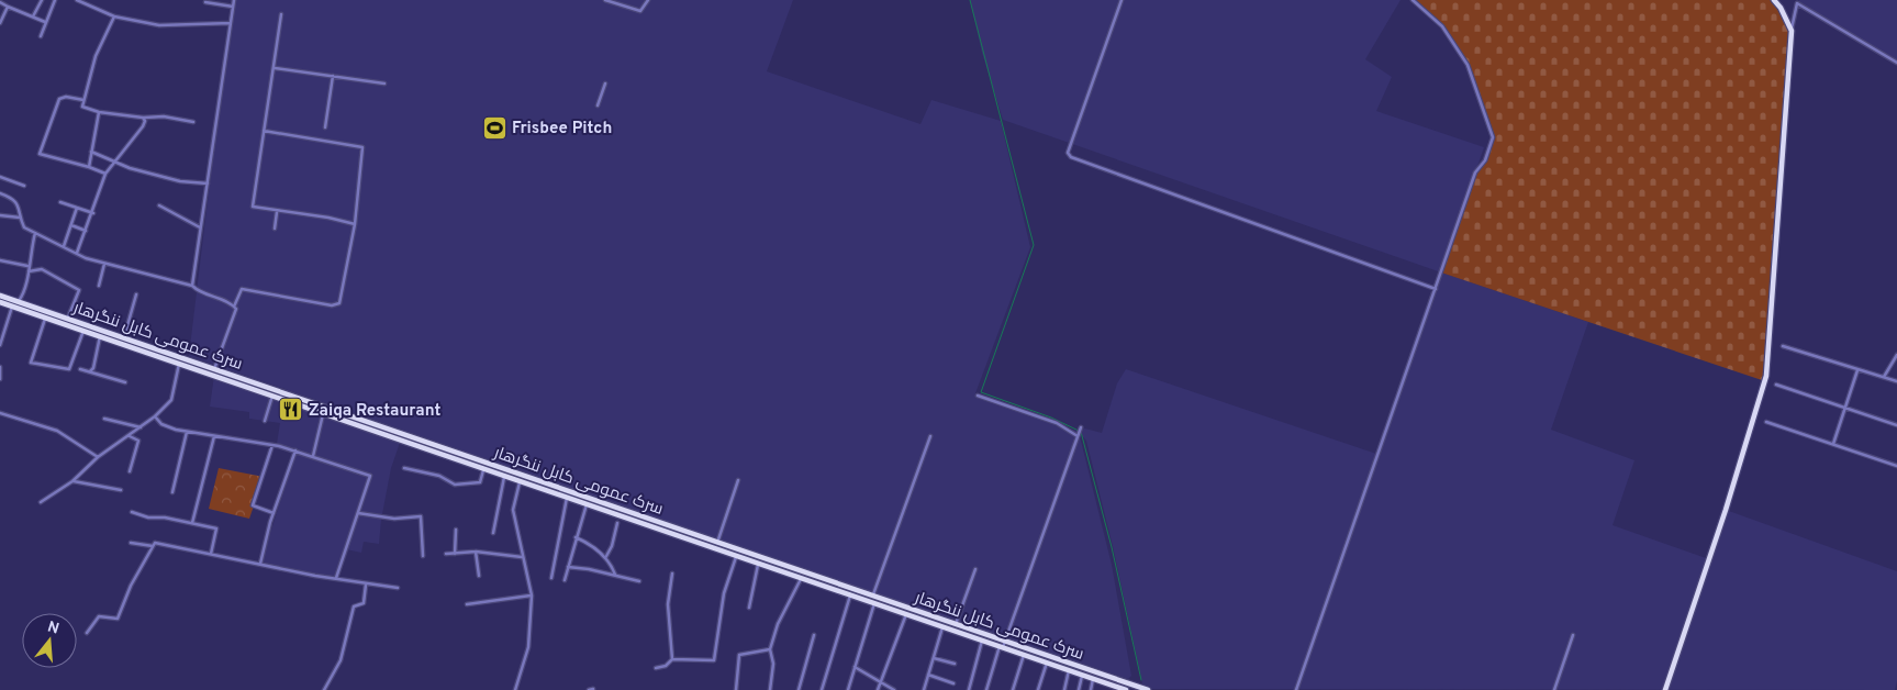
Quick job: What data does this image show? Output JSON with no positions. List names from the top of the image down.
{
  "streets": {
    "highway": ["سرک عمومی کابل ننگرهار"]
  },
  "places": {
    "sports": ["Frisbee Pitch"],
    "restaurant": ["Zaiqa Restaurant"]
  },
  "north": "top"
}
